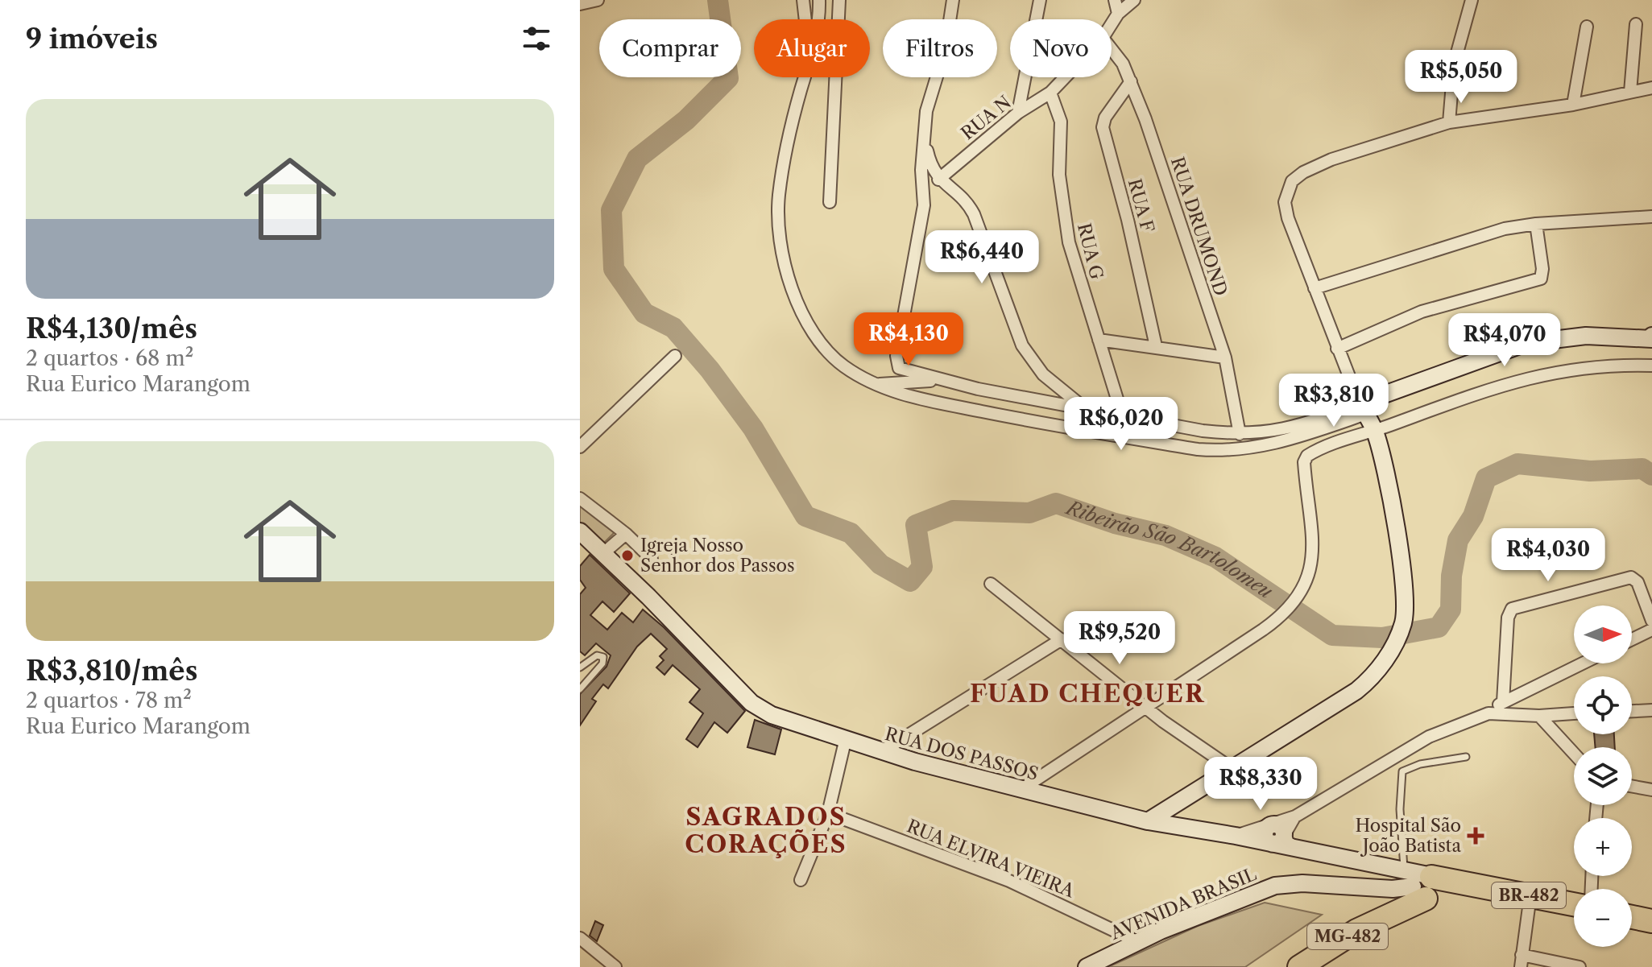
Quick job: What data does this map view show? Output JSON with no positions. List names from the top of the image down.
{
  "streets": {
    "highway": ["BR-482", "MG-482"],
    "street": [
      "RUA N",
      "RUA F",
      "RUA DRUMOND",
      "RUA G",
      "RUA DOS PASSOS",
      "RUA ELVIRA VIEIRA",
      "AVENIDA BRASIL"
    ]
  },
  "crossings": [
    ["RUA N", "RUA G"],
    ["RUA F", "RUA DRUMOND"],
    ["RUA DOS PASSOS", "BR-482"],
    ["RUA DOS PASSOS", "AVENIDA BRASIL"],
    ["RUA DOS PASSOS", "MG-482"],
    ["RUA ELVIRA VIEIRA", "AVENIDA BRASIL"],
    ["BR-482", "AVENIDA BRASIL"],
    ["BR-482", "MG-482"],
    ["AVENIDA BRASIL", "MG-482"]
  ],
  "districts": ["FUAD CHEQUER", "SAGRADOS CORAÇÕES"],
  "water": ["Ribeirão São Bartolomeu"],
  "places": {
    "other": ["Igreja Nosso Senhor dos Passos"],
    "health": ["Hospital São João Batista"]
  },
  "north": "right",
  "page": {
    "heading": "9 imóveis",
    "chip": [
      "Comprar",
      "Alugar",
      "Filtros",
      "Novo"
    ],
    "price": [
      "R$5,050",
      "R$6,440",
      "R$4,130",
      "R$4,070",
      "R$3,810",
      "R$6,020",
      "R$4,030",
      "R$9,520",
      "R$8,330"
    ],
    "list": [
      {
        "name": "R$4,130/mês",
        "note": "2 quartos · 68 m² · Rua Eurico Marangom"
      },
      {
        "name": "R$3,810/mês",
        "note": "2 quartos · 78 m² · Rua Eurico Marangom"
      }
    ],
    "map_buttons": ["+", "−"]
  }
}
